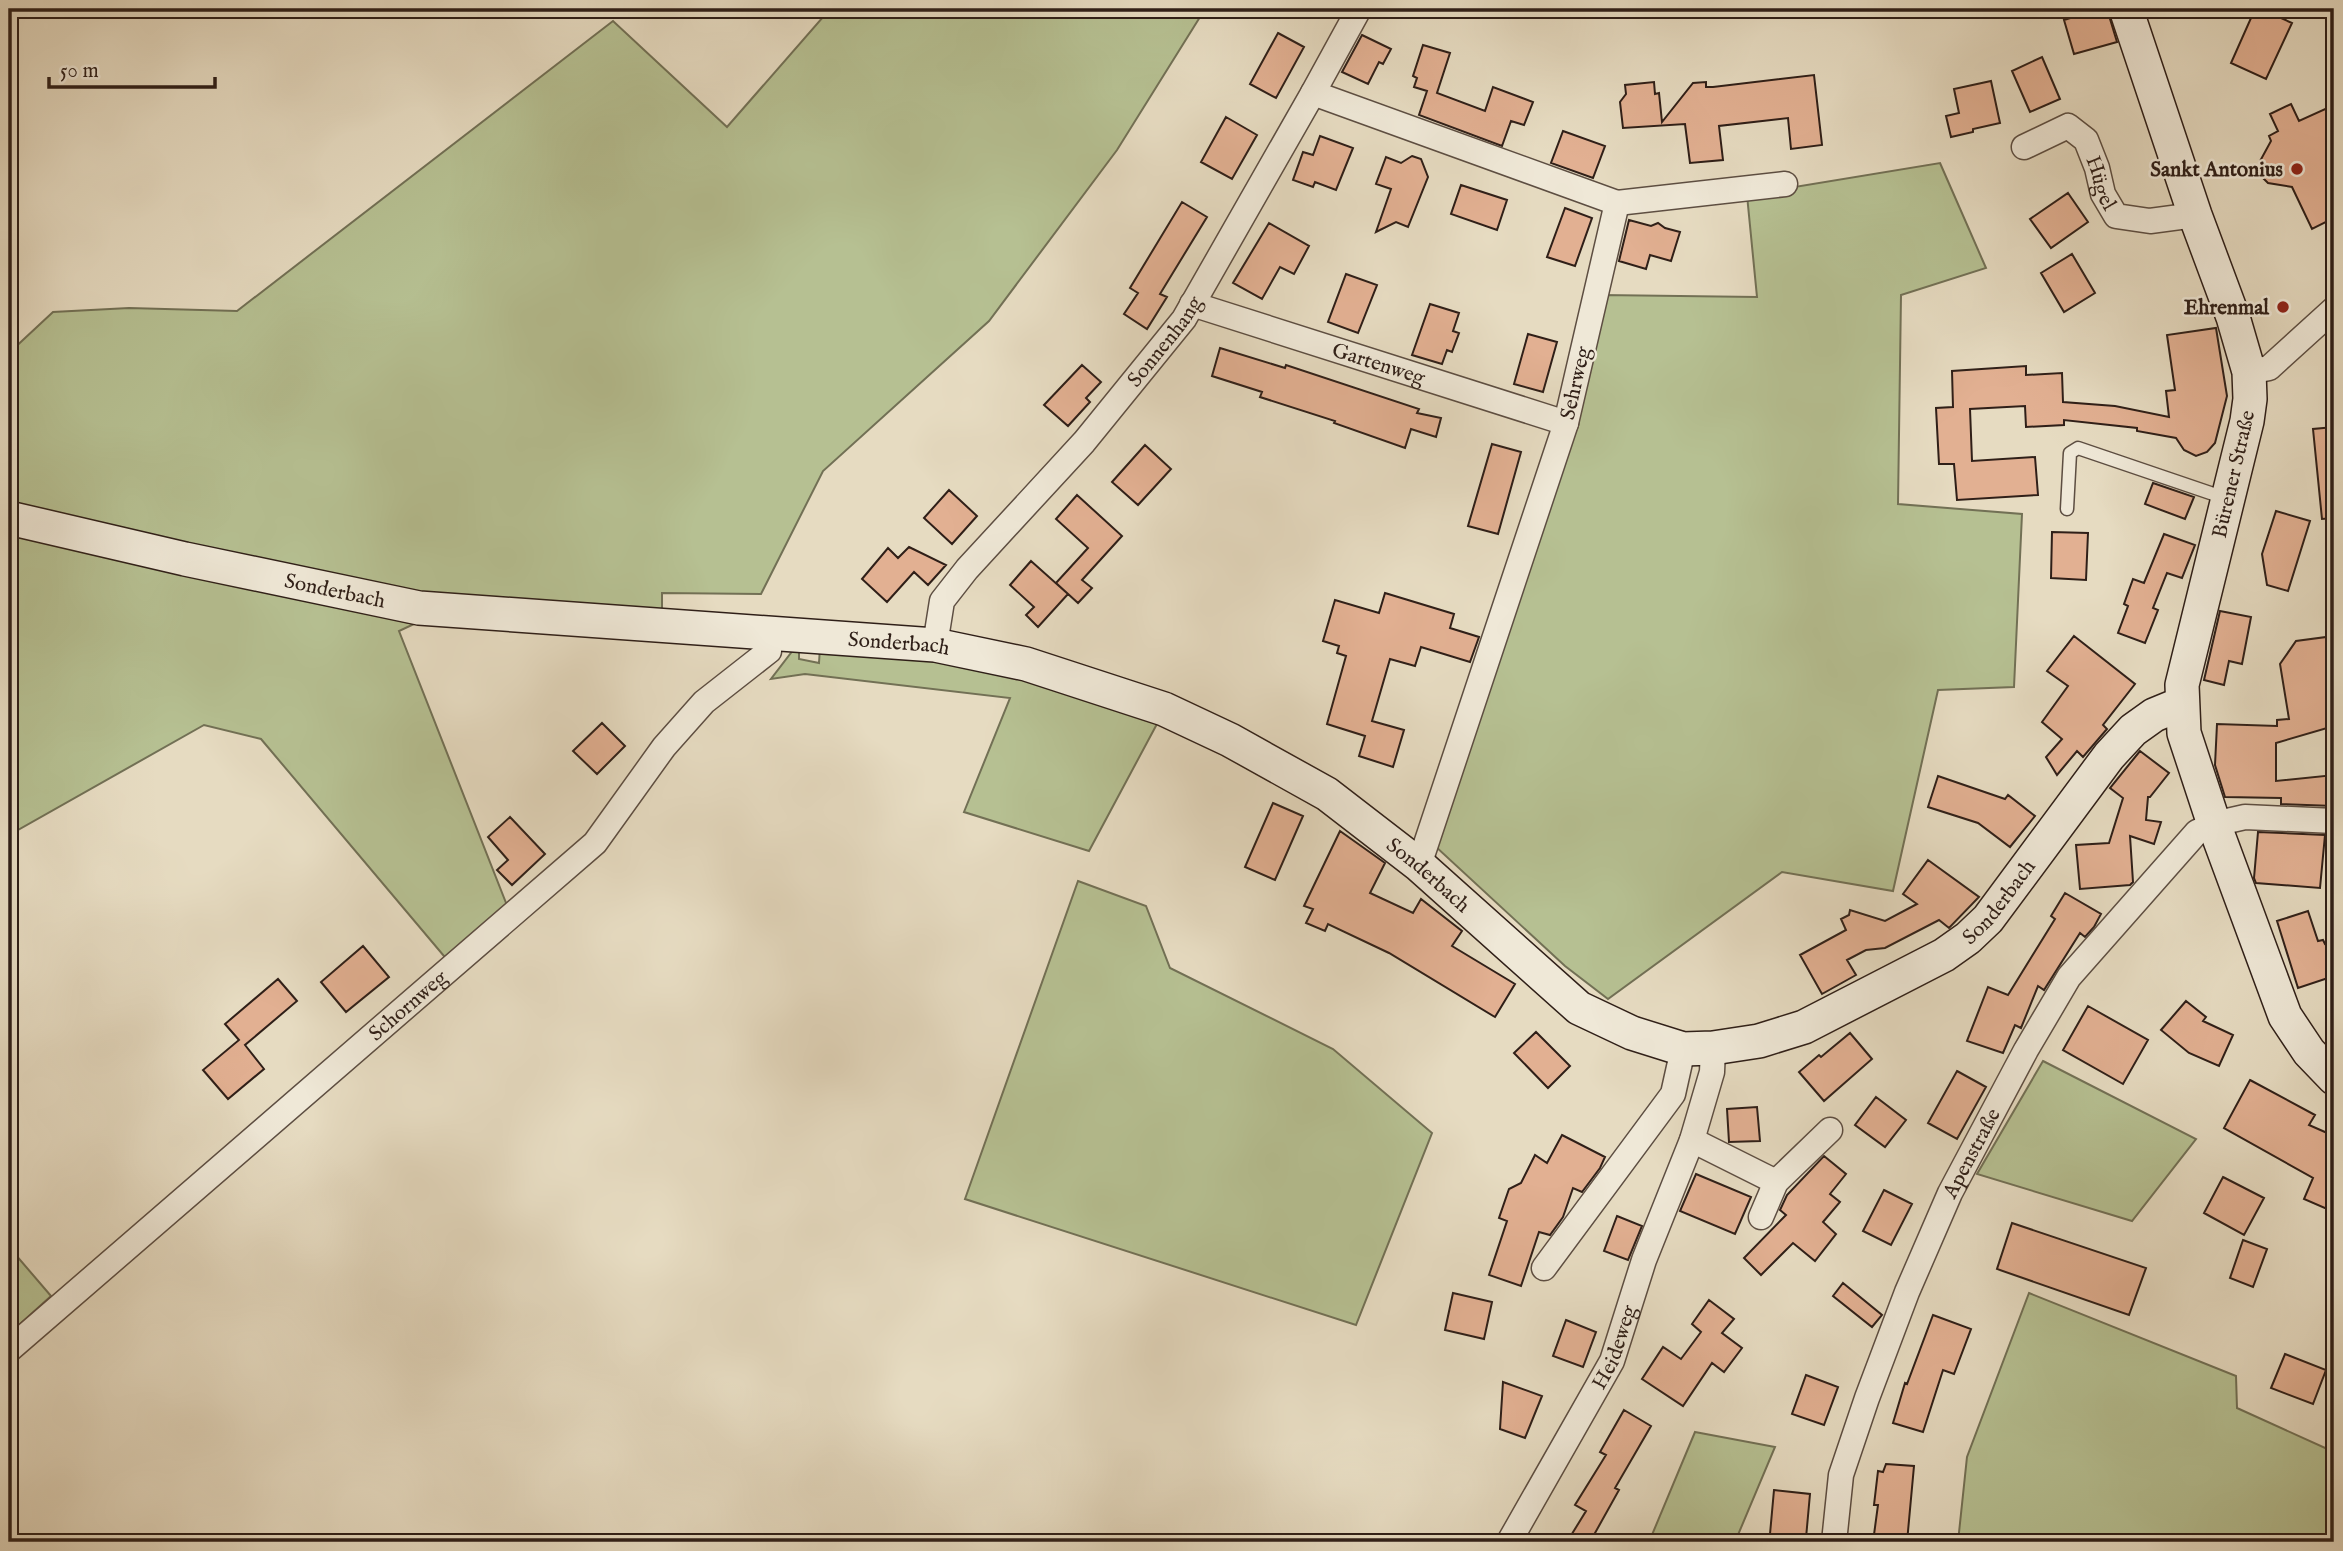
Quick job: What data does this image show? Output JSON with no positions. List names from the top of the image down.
{
  "streets": {
    "street": [
      "Hügel",
      "Sonnenhang",
      "Gartenweg",
      "Sehrweg",
      "Bürener Straße",
      "Sonderbach",
      "Schornweg",
      "Apenstraße",
      "Heideweg"
    ]
  },
  "crossings": [
    ["Hügel", "Bürener Straße"],
    ["Sonnenhang", "Gartenweg"],
    ["Sonnenhang", "Sonderbach"],
    ["Gartenweg", "Sehrweg"],
    ["Sehrweg", "Sonderbach"],
    ["Bürener Straße", "Sonderbach"],
    ["Bürener Straße", "Apenstraße"],
    ["Sonderbach", "Schornweg"],
    ["Sonderbach", "Heideweg"]
  ],
  "places": ["Sankt Antonius", "Ehrenmal"],
  "scale_bar": "50 m"
}
